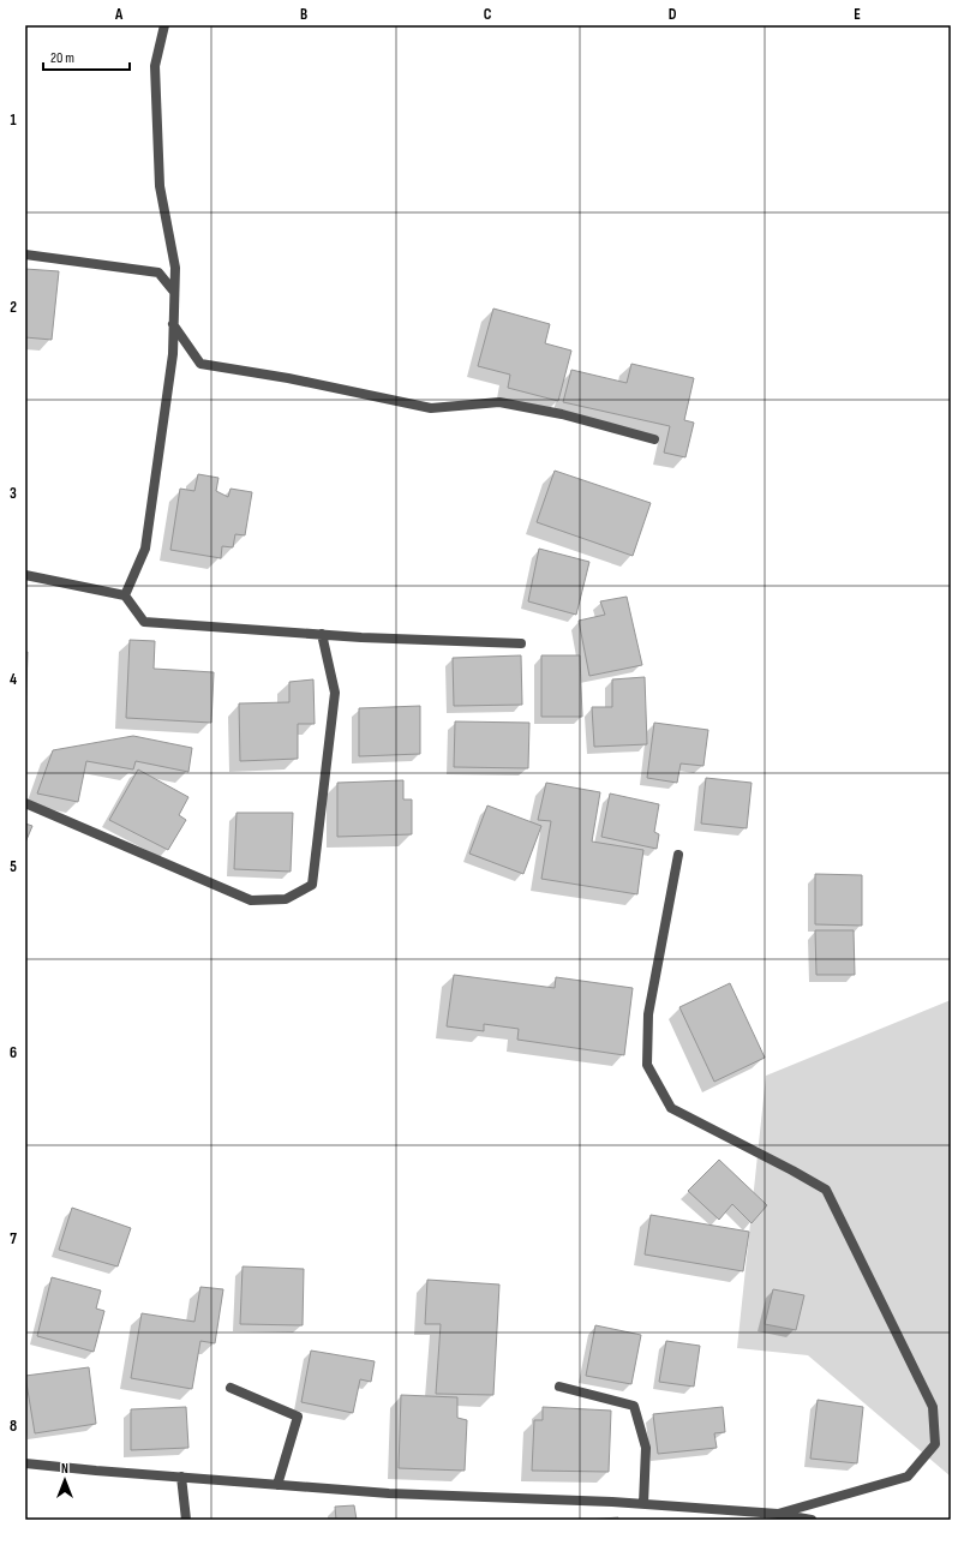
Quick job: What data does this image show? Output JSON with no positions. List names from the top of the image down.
{
  "scale_bar": "20 m",
  "north": "top",
  "grid": {
    "columns": [
      "A",
      "B",
      "C",
      "D",
      "E"
    ],
    "rows": [
      "1",
      "2",
      "3",
      "4",
      "5",
      "6",
      "7",
      "8"
    ]
  }
}
